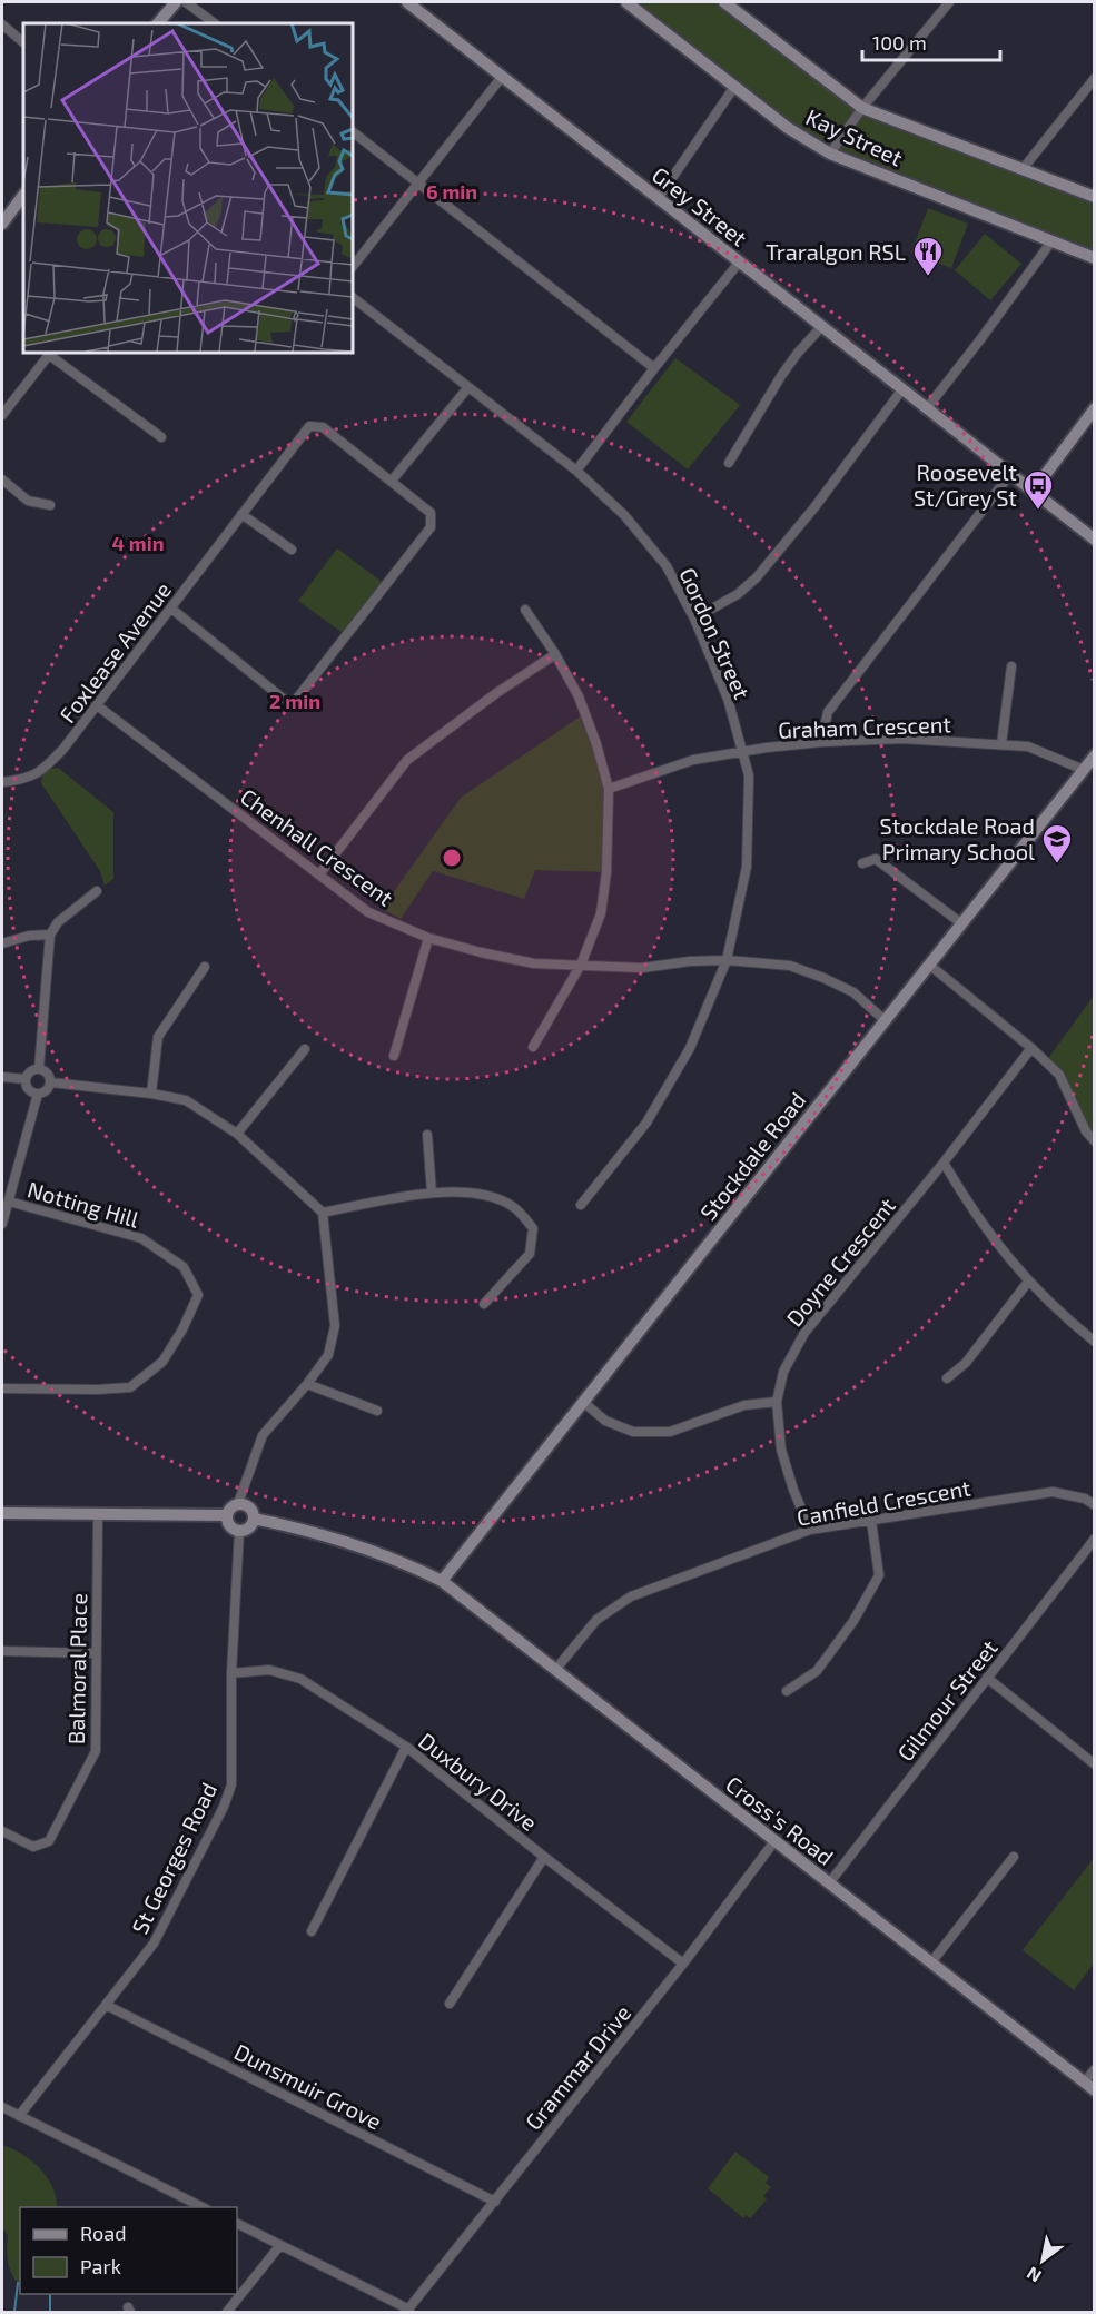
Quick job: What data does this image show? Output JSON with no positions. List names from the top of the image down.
{
  "streets": {
    "street": [
      "Kay Street",
      "Grey Street",
      "Gordon Street",
      "Foxlease Avenue",
      "Graham Crescent",
      "Chenhall Crescent",
      "Stockdale Road",
      "Notting Hill",
      "Doyne Crescent",
      "Canfield Crescent",
      "Balmoral Place",
      "Gilmour Street",
      "Duxbury Drive",
      "Cross's Road",
      "St Georges Road",
      "Grammar Drive",
      "Dunsmuir Grove"
    ]
  },
  "crossings": [
    ["Gordon Street", "Graham Crescent"],
    ["Gordon Street", "Chenhall Crescent"],
    ["Foxlease Avenue", "Chenhall Crescent"],
    ["Graham Crescent", "Stockdale Road"],
    ["Chenhall Crescent", "Stockdale Road"],
    ["Stockdale Road", "Cross's Road"],
    ["Doyne Crescent", "Canfield Crescent"],
    ["Canfield Crescent", "Cross's Road"],
    ["Gilmour Street", "Cross's Road"],
    ["Duxbury Drive", "St Georges Road"],
    ["Duxbury Drive", "Grammar Drive"],
    ["Cross's Road", "St Georges Road"],
    ["Cross's Road", "Grammar Drive"],
    ["St Georges Road", "Dunsmuir Grove"],
    ["Grammar Drive", "Dunsmuir Grove"]
  ],
  "places": {
    "restaurant": ["Traralgon RSL"],
    "bus stop": ["Roosevelt St/Grey St"],
    "school or university": ["Stockdale Road Primary School"]
  },
  "legend": ["Road", "Park"],
  "scale_bar": "100 m",
  "north": "bottom left",
  "rings": ["6 min", "4 min", "2 min"]
}
